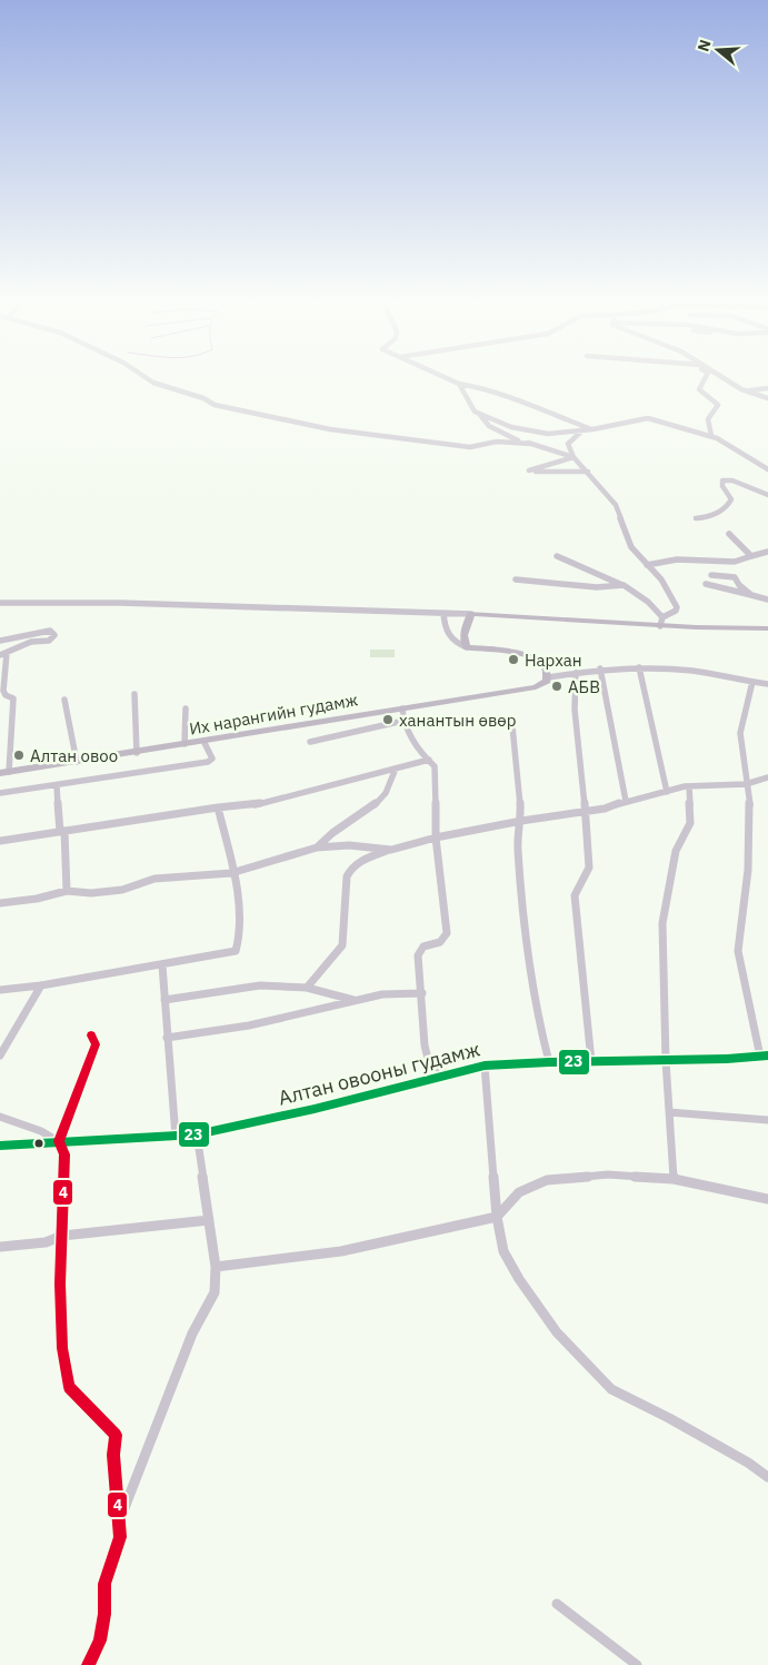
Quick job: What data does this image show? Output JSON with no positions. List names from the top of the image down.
{
  "streets": {
    "main road": ["Их нарангийн гудамж", "Алтан овооны гудамж"]
  },
  "places": [
    "Нархан",
    "АБВ",
    "ханантын өвөр",
    "Алтан овоо"
  ],
  "lines": ["transit line 4", "transit line 23"],
  "north": "left"
}
